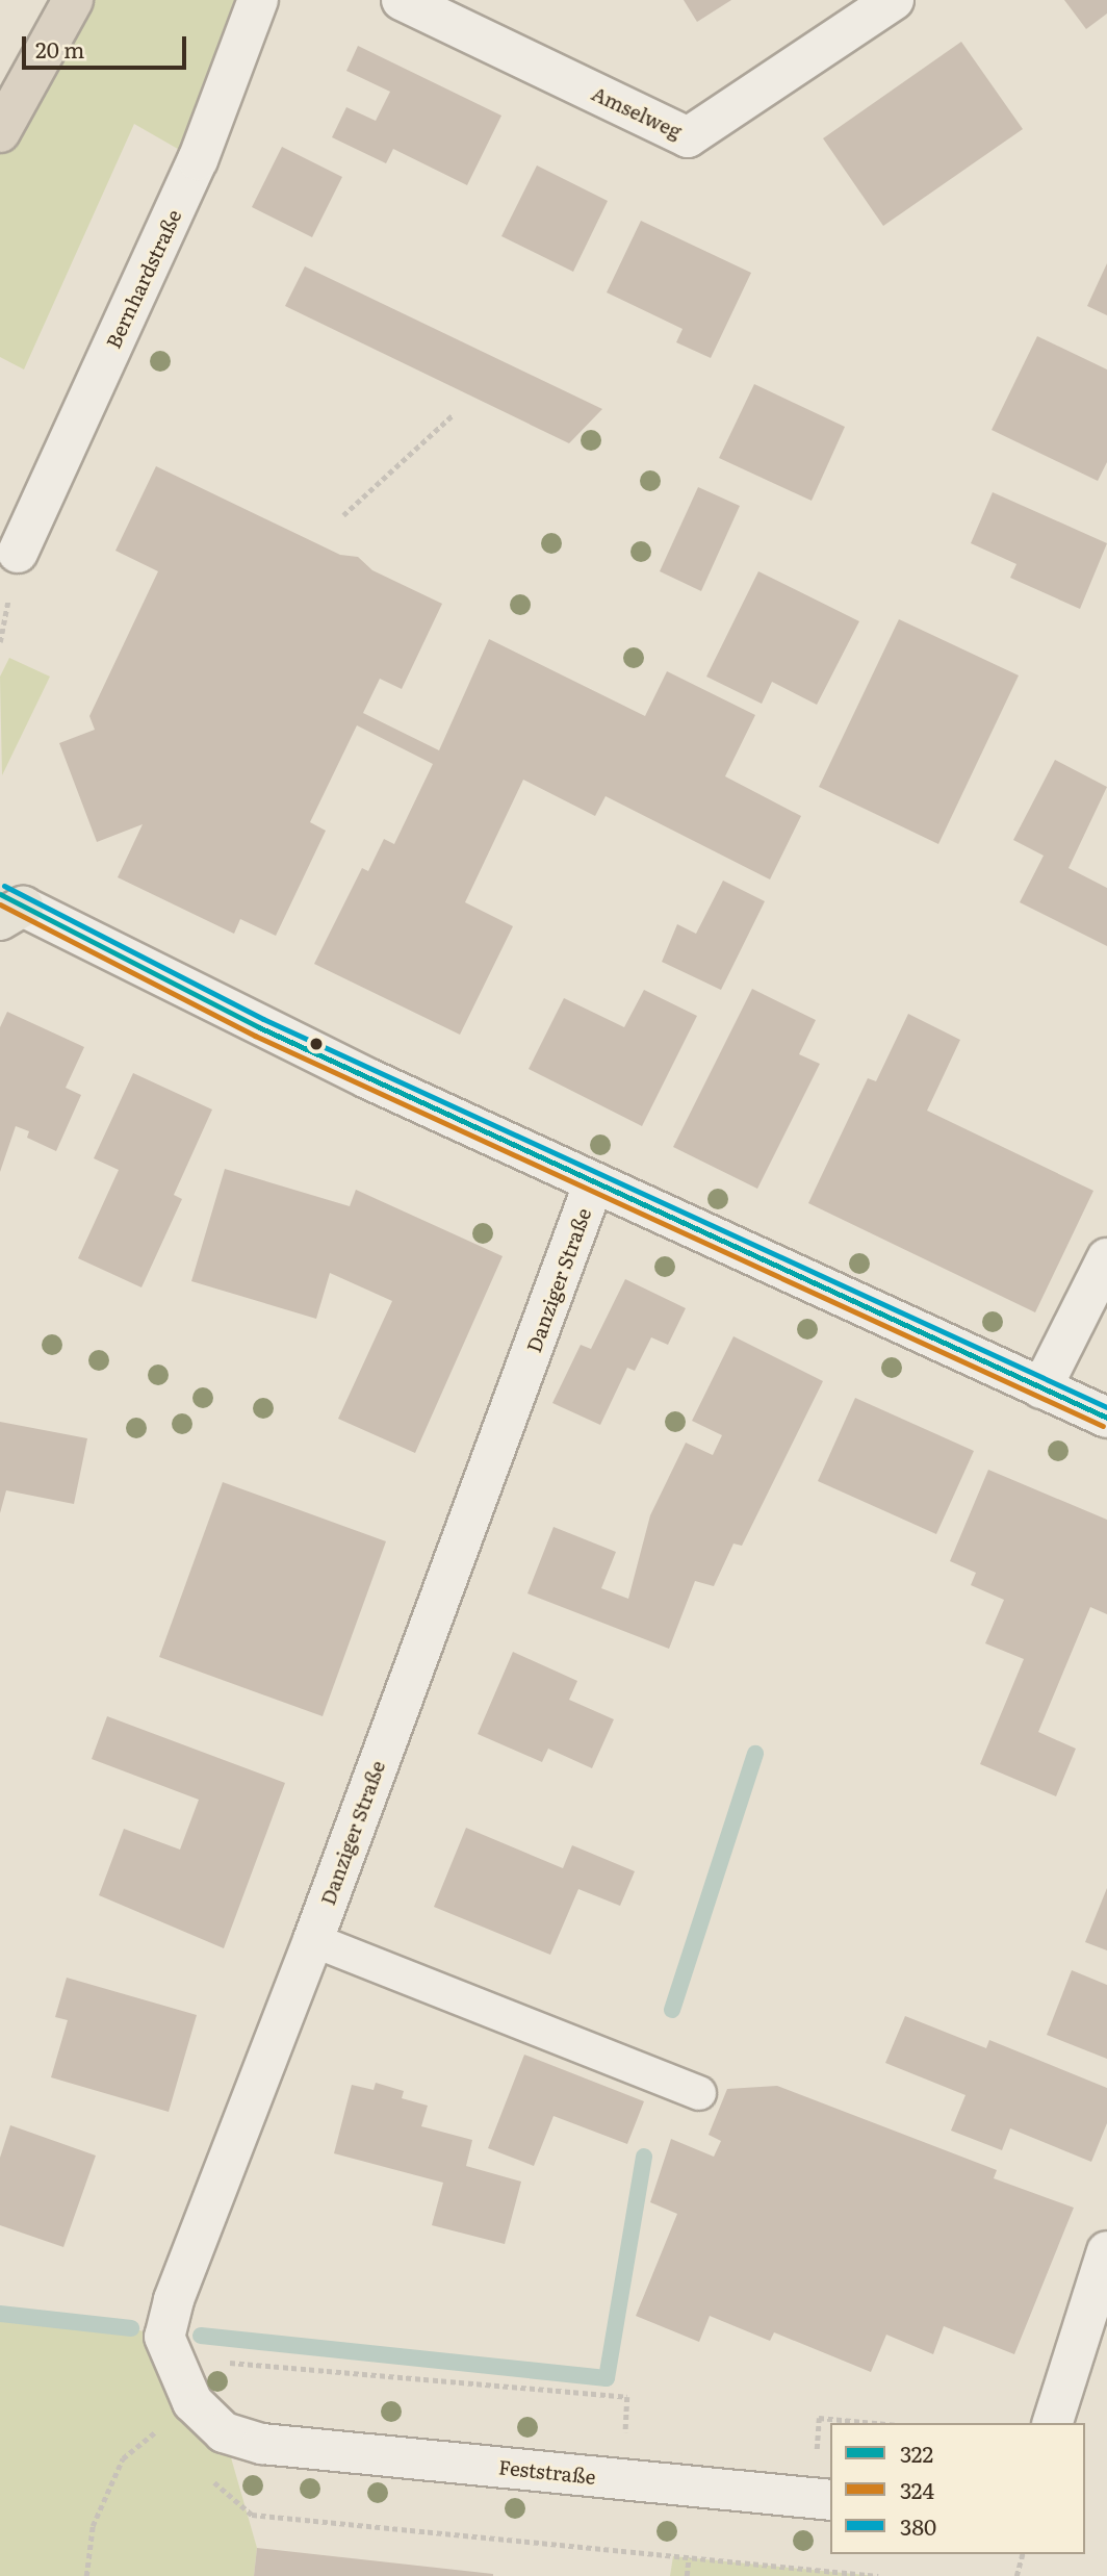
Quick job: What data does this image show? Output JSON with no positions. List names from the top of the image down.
{
  "streets": {
    "street": [
      "Amselweg",
      "Bernhardstraße",
      "Danziger Straße",
      "Feststraße"
    ]
  },
  "crossings": [
    ["Danziger Straße", "Feststraße"]
  ],
  "lines": ["transit line 380", "transit line 322", "transit line 324"],
  "legend": ["322", "324", "380"],
  "scale_bar": "20 m"
}
